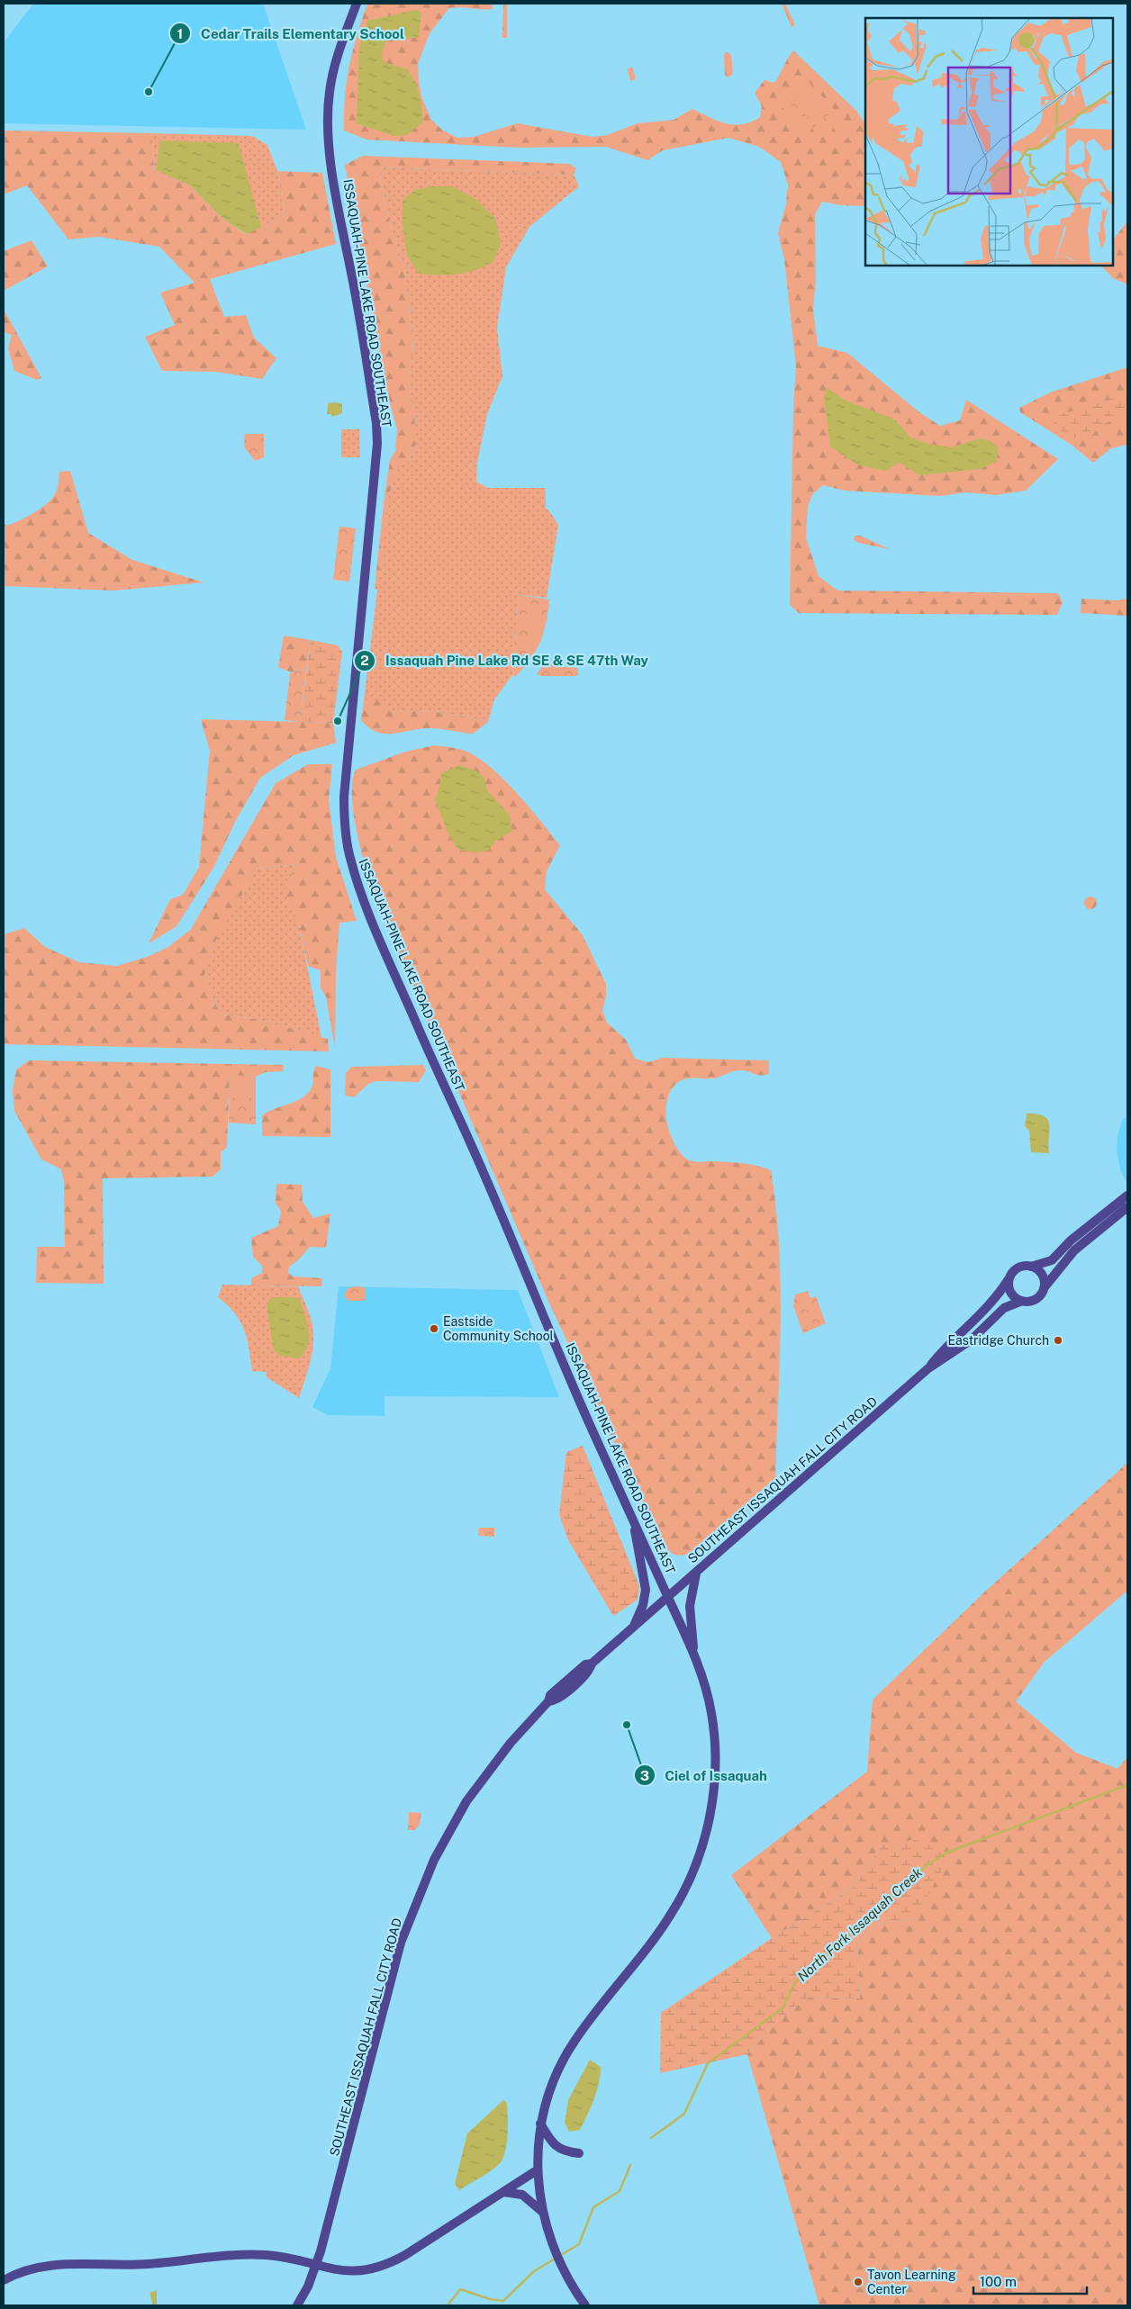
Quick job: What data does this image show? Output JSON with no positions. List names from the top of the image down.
{
  "streets": {
    "main road": ["ISSAQUAH-PINE LAKE ROAD SOUTHEAST", "SOUTHEAST ISSAQUAH FALL CITY ROAD"]
  },
  "crossings": [
    ["ISSAQUAH-PINE LAKE ROAD SOUTHEAST", "SOUTHEAST ISSAQUAH FALL CITY ROAD"]
  ],
  "water": ["North Fork Issaquah Creek"],
  "places": [
    "Cedar Trails Elementary School",
    "Issaquah Pine Lake Rd SE & SE 47th Way",
    "Eastside Community School",
    "Eastridge Church",
    "Ciel of Issaquah",
    "Tavon Learning Center"
  ],
  "scale_bar": "100 m"
}
